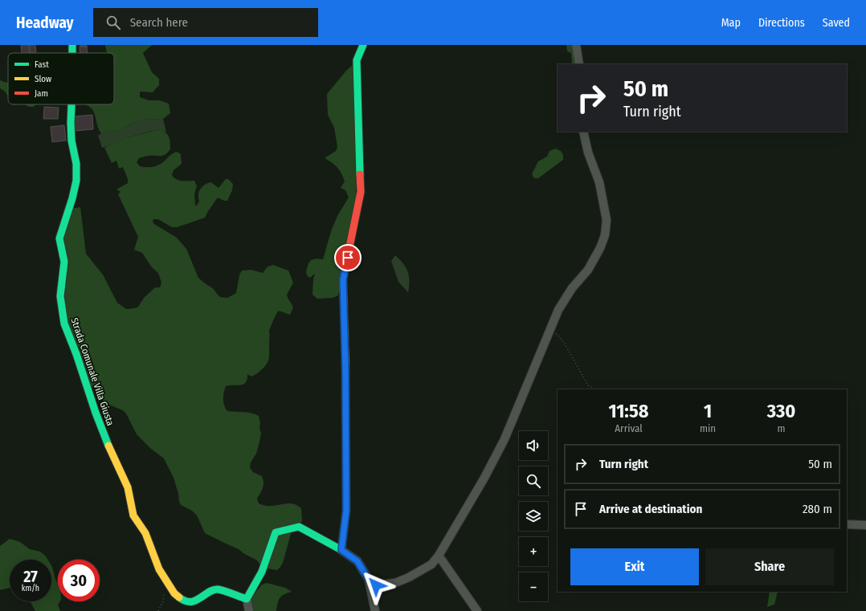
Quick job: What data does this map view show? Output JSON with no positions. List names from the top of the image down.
{
  "streets": {
    "street": ["Strada Comunale Villa Giusta"]
  },
  "legend": ["Fast", "Slow", "Jam"],
  "page": {
    "header": "Headway",
    "search": "Search here",
    "nav": ["Map", "Directions", "Saved"],
    "turn": ["50 m", "Turn right"],
    "eta": [
      "11:58",
      "Arrival",
      "1",
      "min",
      "330",
      "m"
    ],
    "map_buttons": ["+", "−"],
    "list": [
      {
        "name": "Turn right",
        "value": "50 m"
      },
      {
        "name": "Arrive at destination",
        "value": "280 m"
      }
    ],
    "buttons": ["Exit", "Share"],
    "speed": "27 km/h",
    "limit": "30"
  }
}
